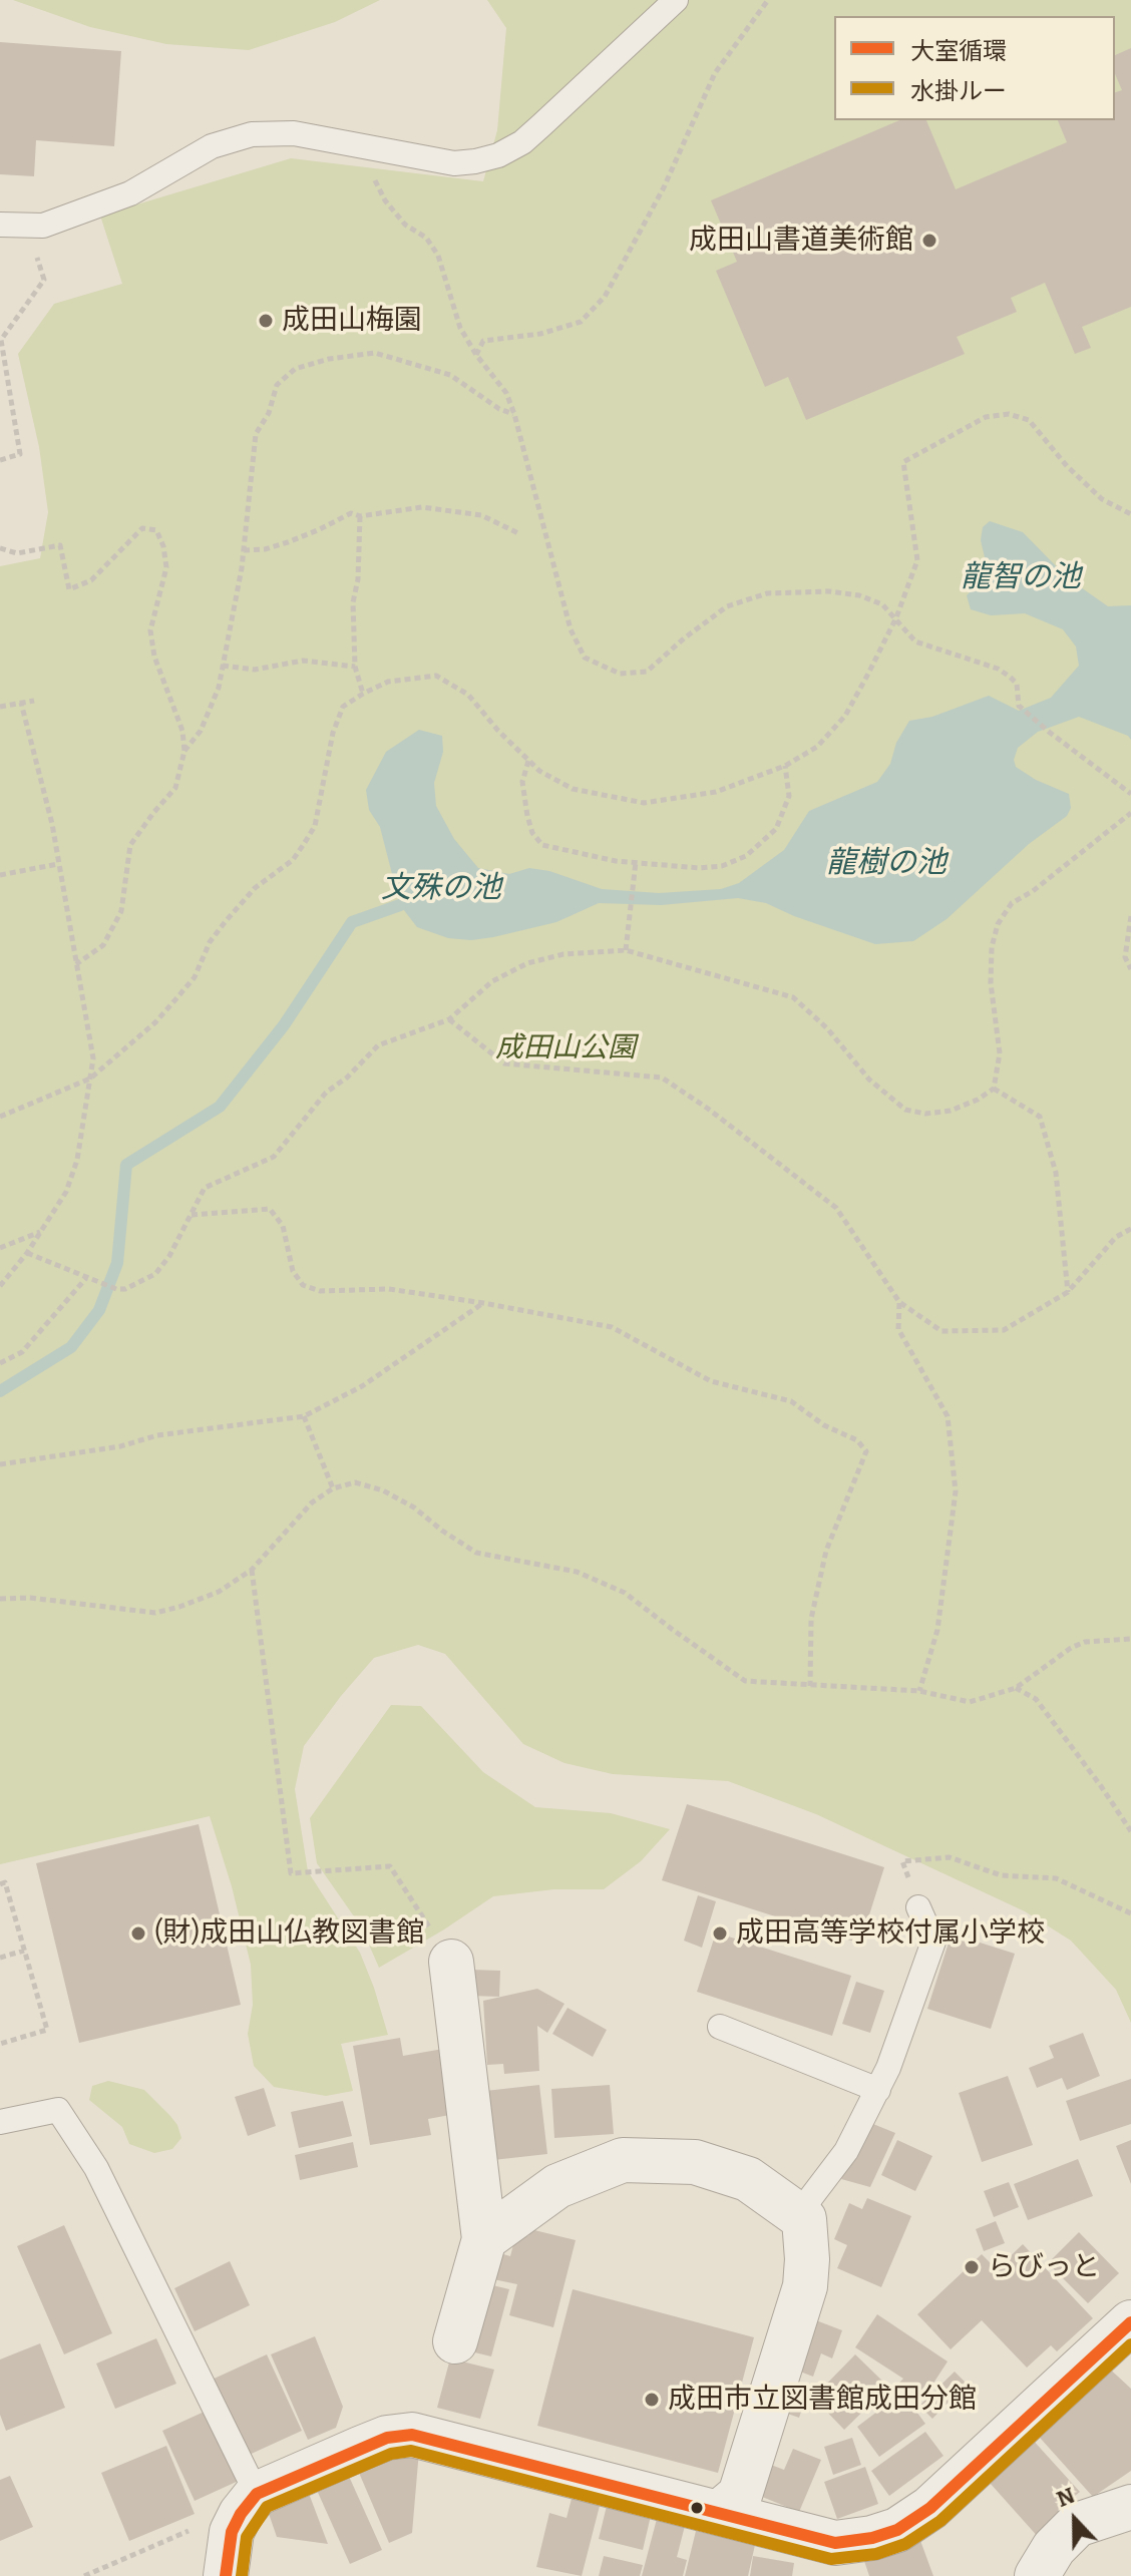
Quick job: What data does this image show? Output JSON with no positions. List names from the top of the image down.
{
  "water": ["龍智の池", "龍樹の池", "文殊の池"],
  "parks": ["成田山公園"],
  "places": [
    "成田山書道美術館",
    "成田山梅園",
    "(財)成田山仏教図書館",
    "成田高等学校付属小学校",
    "らびっと",
    "成田市立図書館成田分館"
  ],
  "lines": ["transit line 大室循環", "transit line 水掛ルー"],
  "legend": ["大室循環", "水掛ルー"],
  "north": "top"
}
